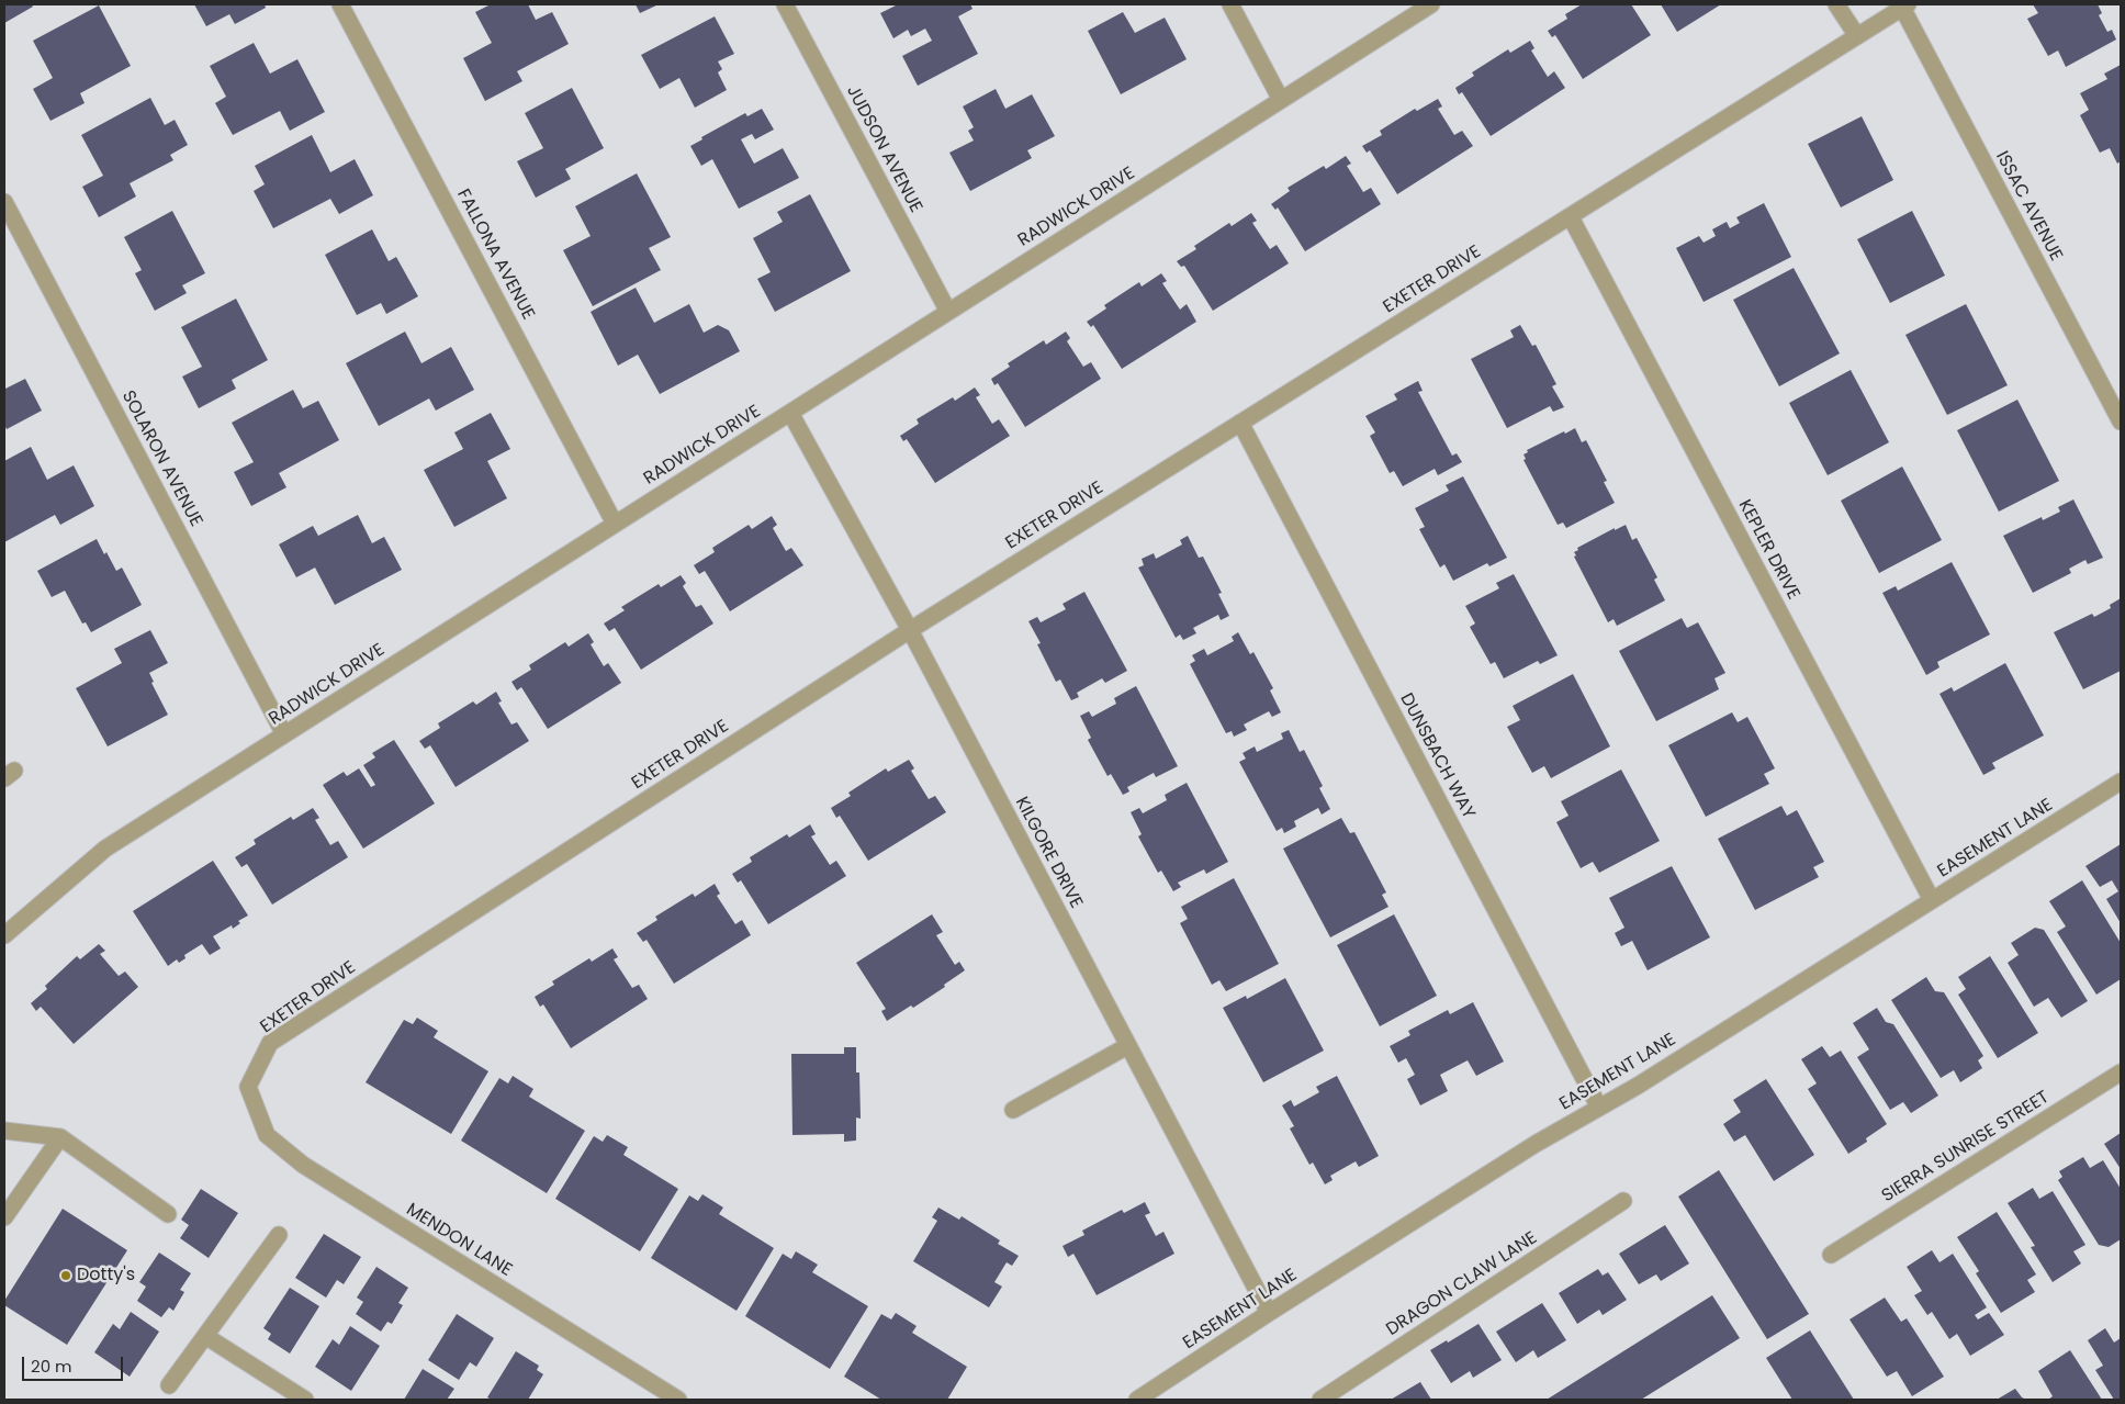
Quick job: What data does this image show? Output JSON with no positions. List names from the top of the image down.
{
  "streets": {
    "street": [
      "JUDSON AVENUE",
      "ISSAC AVENUE",
      "RADWICK DRIVE",
      "FALLONA AVENUE",
      "EXETER DRIVE",
      "SOLARON AVENUE",
      "KEPLER DRIVE",
      "DUNSBACH WAY",
      "EASEMENT LANE",
      "KILGORE DRIVE",
      "SIERRA SUNRISE STREET",
      "MENDON LANE",
      "DRAGON CLAW LANE"
    ]
  },
  "crossings": [
    ["JUDSON AVENUE", "RADWICK DRIVE"],
    ["ISSAC AVENUE", "EXETER DRIVE"],
    ["RADWICK DRIVE", "FALLONA AVENUE"],
    ["RADWICK DRIVE", "SOLARON AVENUE"],
    ["RADWICK DRIVE", "KILGORE DRIVE"],
    ["EXETER DRIVE", "KEPLER DRIVE"],
    ["EXETER DRIVE", "DUNSBACH WAY"],
    ["EXETER DRIVE", "KILGORE DRIVE"],
    ["EXETER DRIVE", "MENDON LANE"],
    ["KEPLER DRIVE", "EASEMENT LANE"],
    ["DUNSBACH WAY", "EASEMENT LANE"],
    ["EASEMENT LANE", "KILGORE DRIVE"]
  ],
  "places": ["Dotty's"],
  "scale_bar": "20 m"
}
